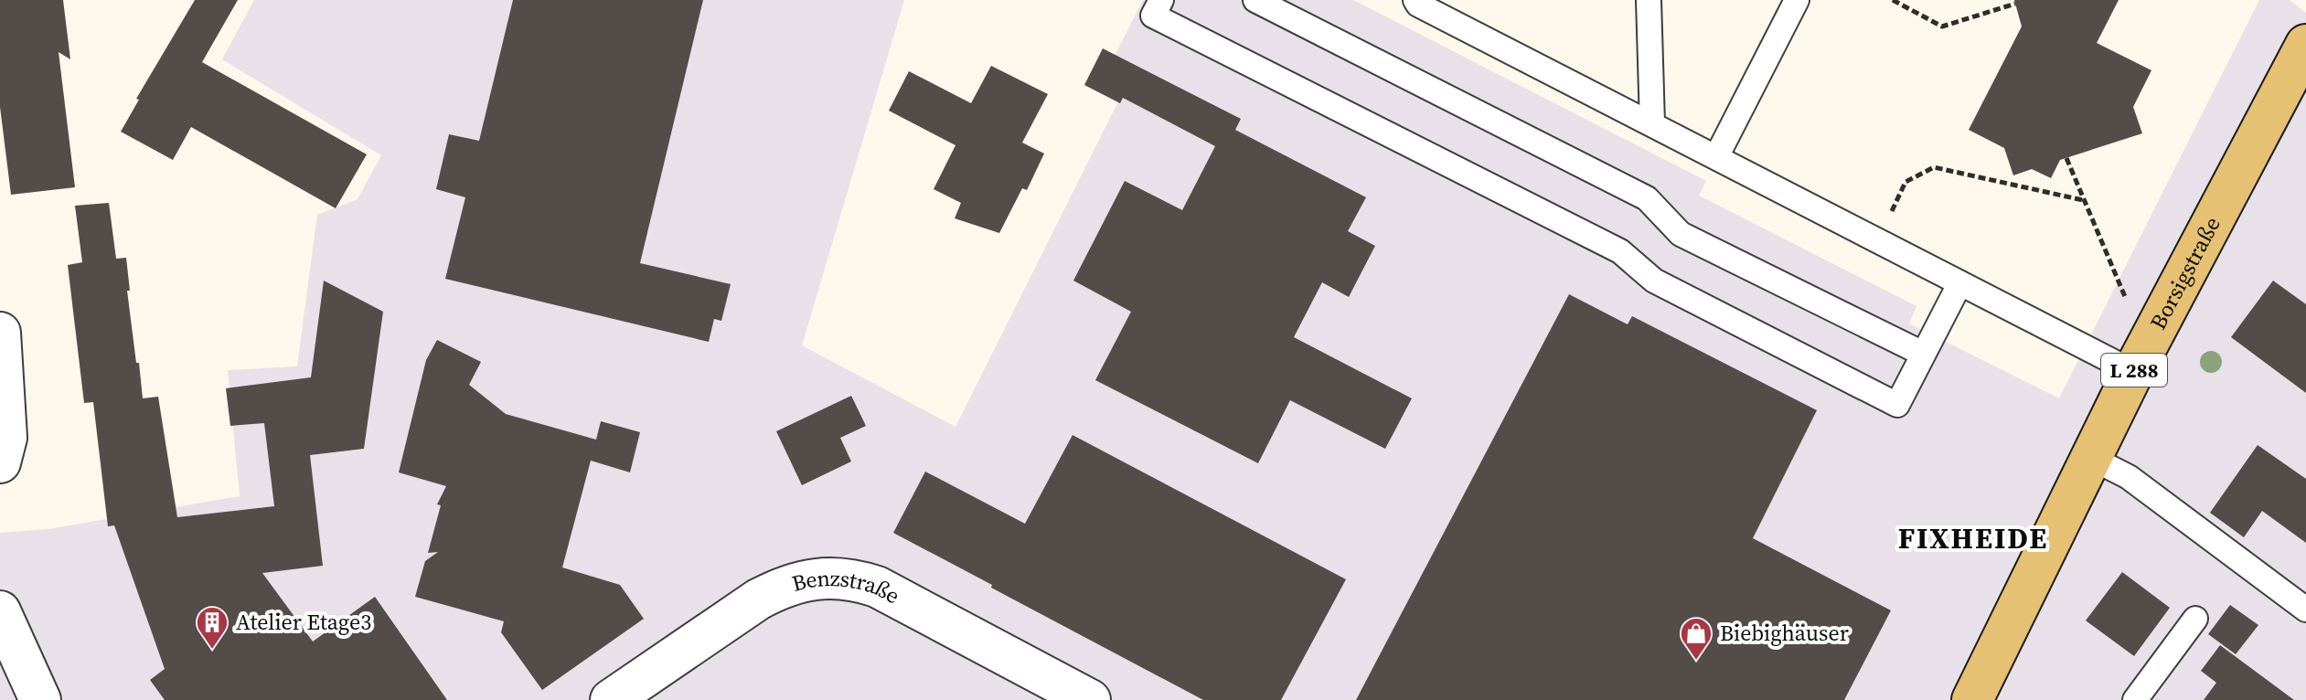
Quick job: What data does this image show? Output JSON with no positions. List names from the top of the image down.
{
  "streets": {
    "main road": ["Borsigstraße", "L 288"],
    "street": ["Benzstraße"]
  },
  "districts": ["FIXHEIDE"],
  "places": {
    "building": ["Atelier Etage3"],
    "shop": ["Biebighäuser"]
  }
}
